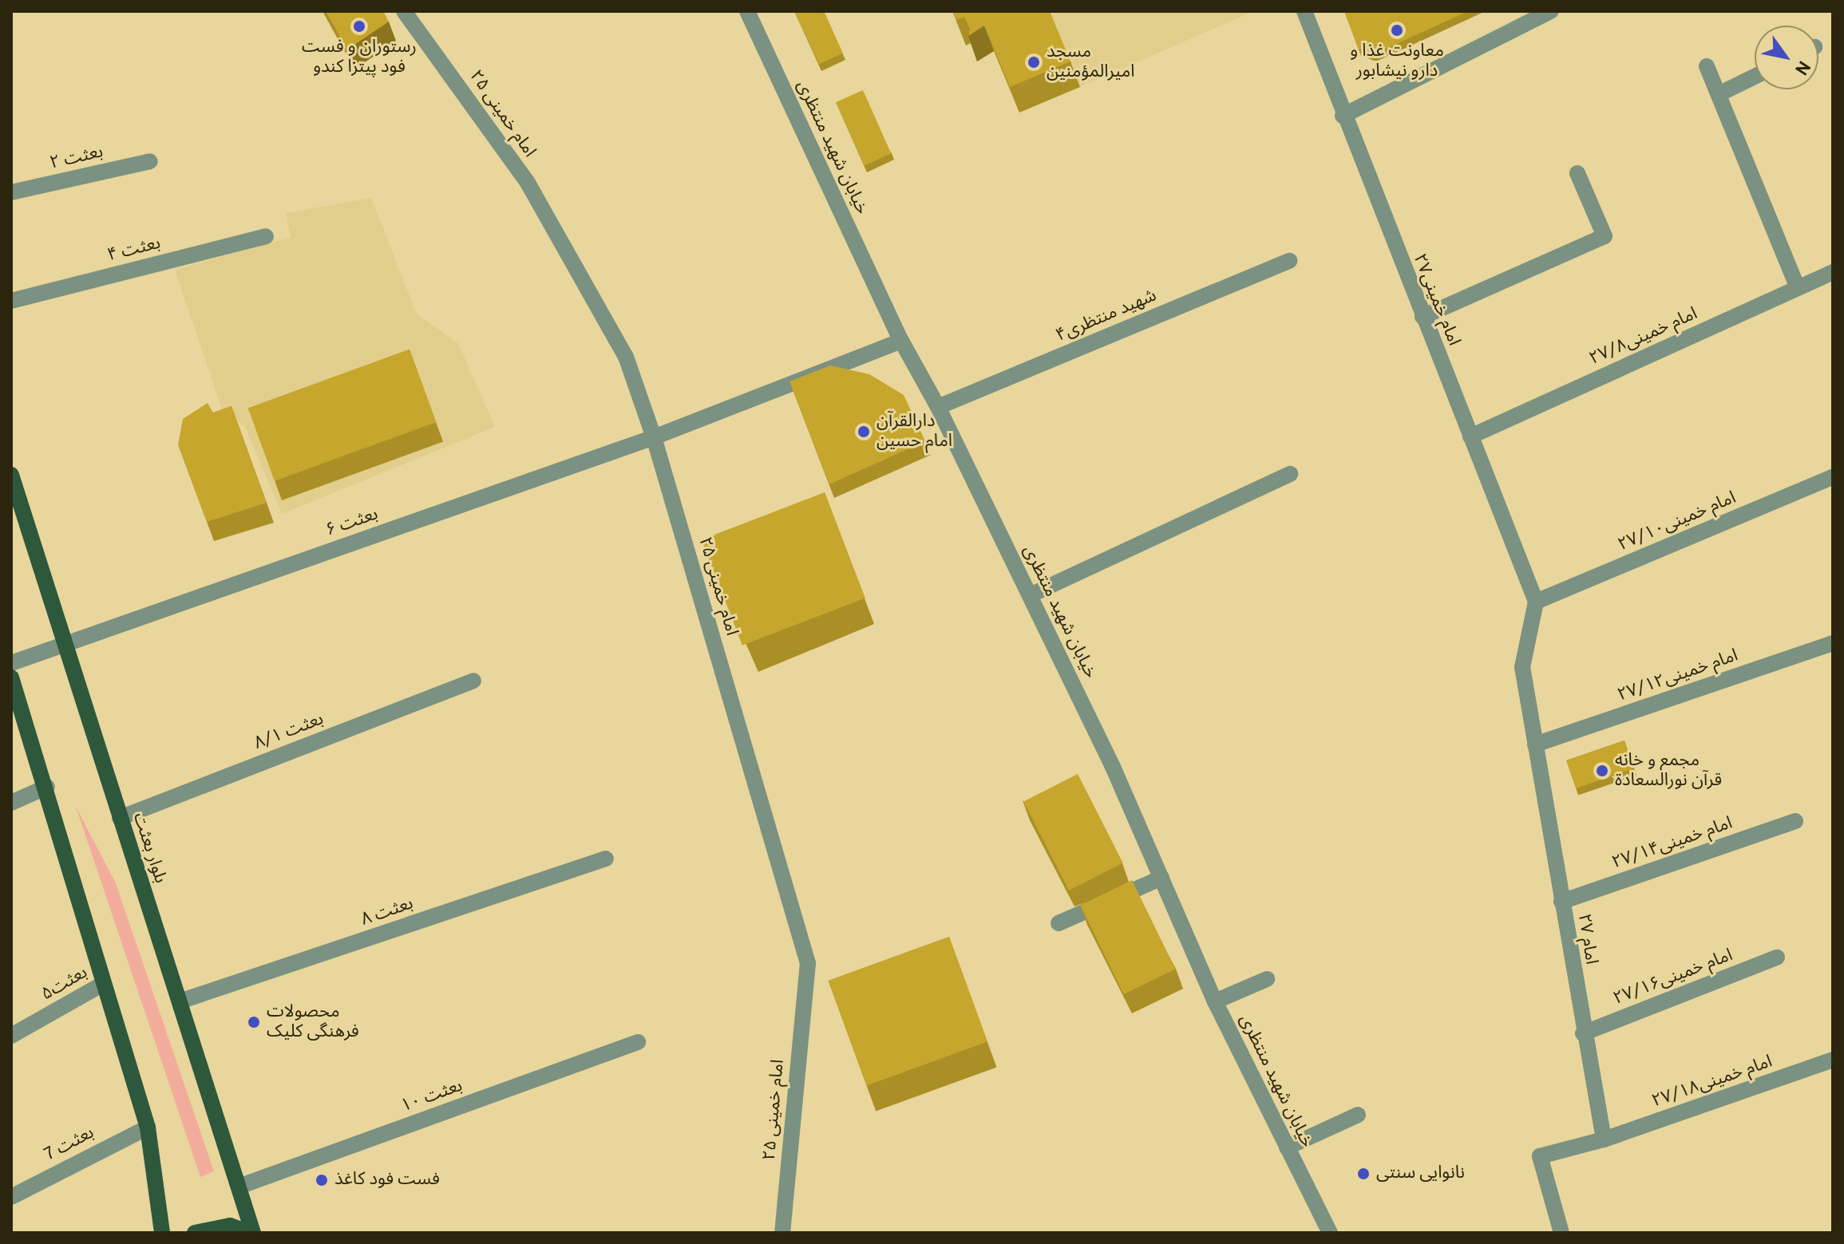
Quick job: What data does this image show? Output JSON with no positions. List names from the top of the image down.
{
  "streets": {
    "main road": ["بلوار بعثت"],
    "street": [
      "امام خمینی ۲۵",
      "خیابان شهید منتظری",
      "بعثت ۲",
      "بعثت ۴",
      "امام خمینی۲۷",
      "شهید منتظری۴",
      "امام خمینی۲۷/۸",
      "امام خمینی۲۷/۱۰",
      "بعثت ۶",
      "امام خمینی۲۷/۱۲",
      "بعثت ۸/۱",
      "امام خمینی۲۷/۱۴",
      "بعثت ۸",
      "امام ۲۷",
      "امام خمینی۲۷/۱۶",
      "بعثت۵",
      "امام خمینی۲۷/۱۸",
      "بعثت ۱۰",
      "بعثت 7"
    ]
  },
  "crossings": [
    ["امام خمینی ۲۵", "بعثت ۶"],
    ["خیابان شهید منتظری", "شهید منتظری۴"],
    ["خیابان شهید منتظری", "بعثت ۶"],
    ["امام خمینی۲۷", "امام خمینی۲۷/۸"],
    ["امام خمینی۲۷", "امام خمینی۲۷/۱۰"],
    ["امام خمینی۲۷", "امام ۲۷"],
    ["امام خمینی۲۷/۱۰", "امام ۲۷"],
    ["بعثت ۶", "بلوار بعثت"],
    ["امام خمینی۲۷/۱۲", "امام ۲۷"],
    ["بعثت ۸/۱", "بلوار بعثت"],
    ["امام خمینی۲۷/۱۴", "امام ۲۷"],
    ["بلوار بعثت", "بعثت ۸"],
    ["بلوار بعثت", "بعثت ۱۰"],
    ["امام ۲۷", "امام خمینی۲۷/۱۶"],
    ["امام ۲۷", "امام خمینی۲۷/۱۸"]
  ],
  "places": [
    "رستوران و فست فود پیتزا کندو",
    "معاونت غذا و دارو نیشابور",
    "مسجد امیرالمؤمنین",
    "دارالقرآن امام حسین",
    "مجمع و خانه قرآن نورالسعادة",
    "محصولات فرهنگی کلیک",
    "نانوایی سنتی",
    "فست فود کاغذ"
  ],
  "north": "bottom right"
}
